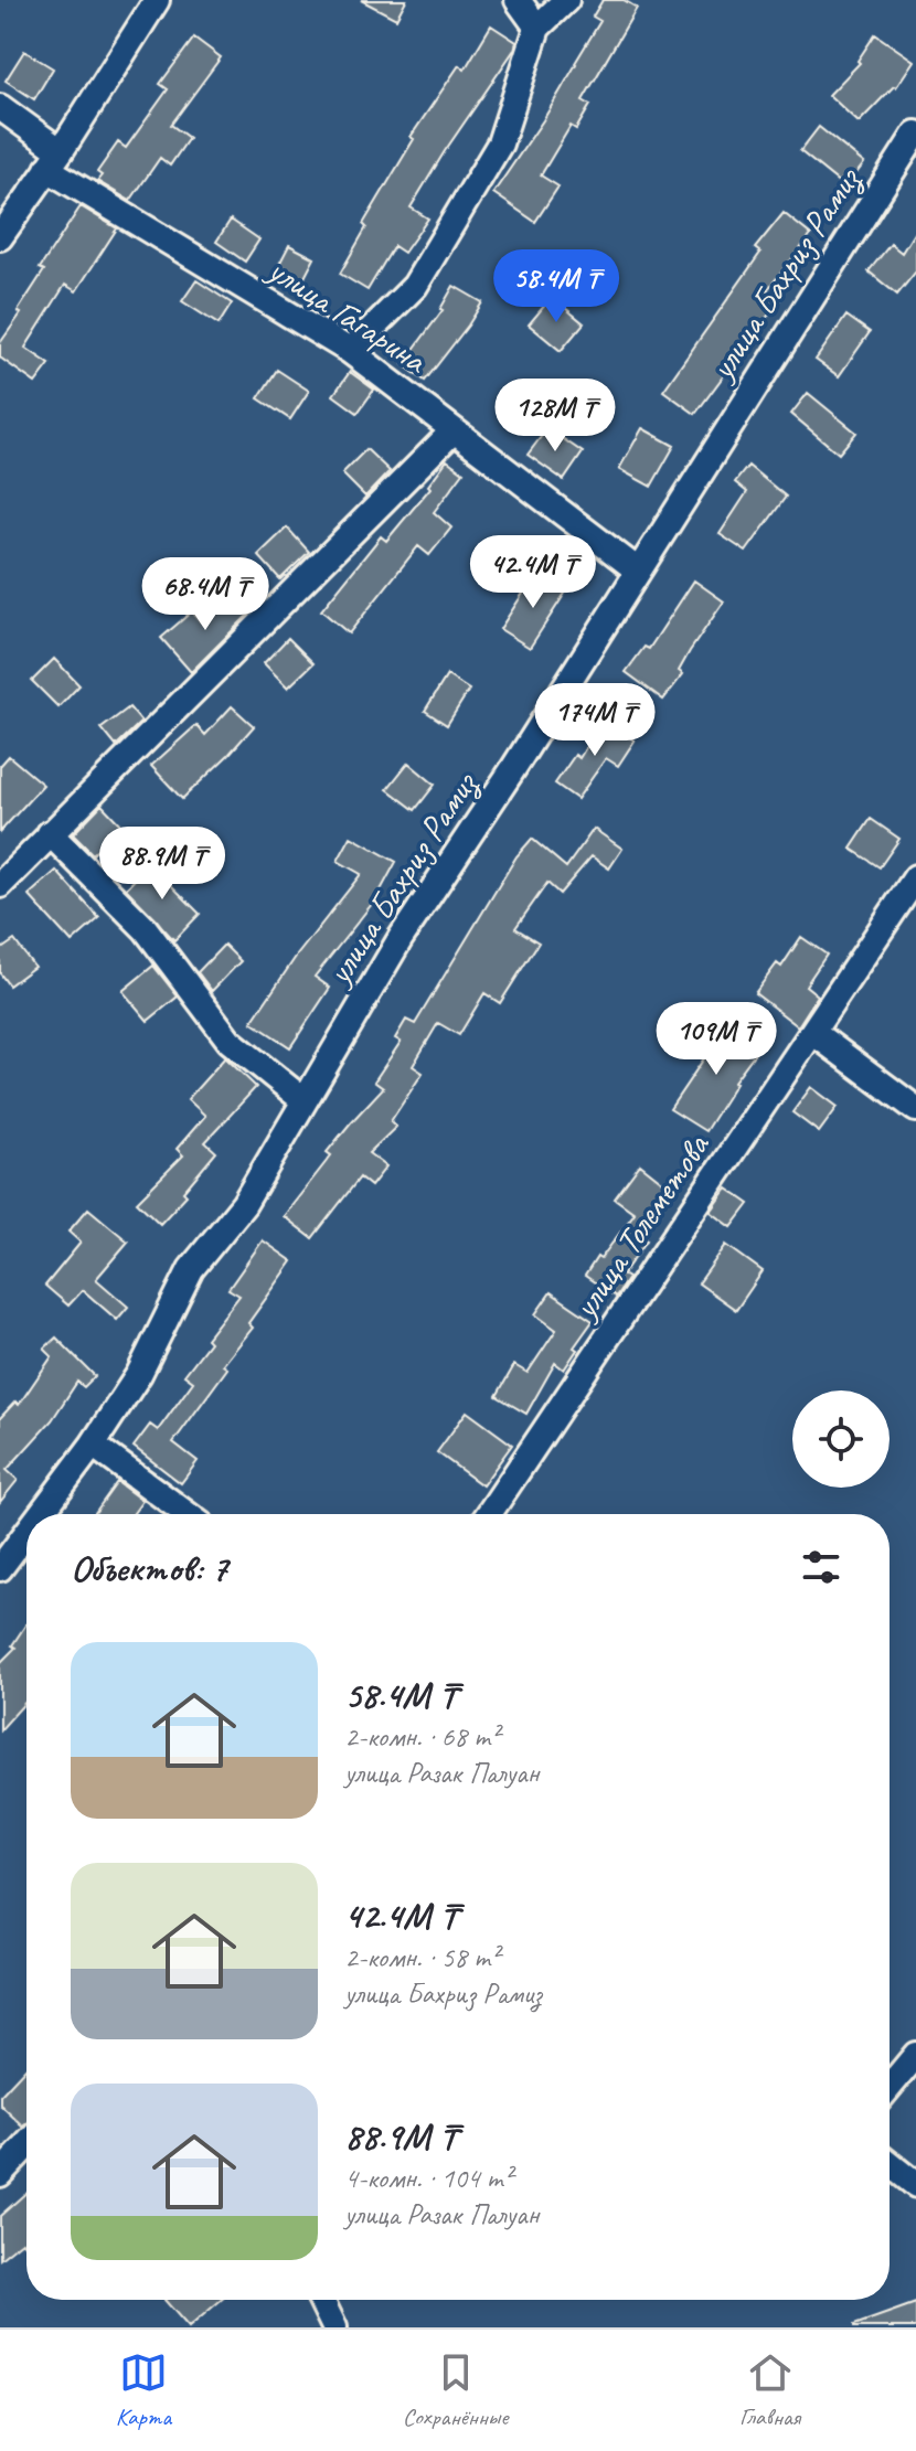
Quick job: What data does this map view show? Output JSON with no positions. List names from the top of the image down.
{
  "streets": {
    "street": ["улица Бахриз Рамиз", "улица Гагарина", "улица Толеметова"]
  },
  "crossings": [
    ["улица Бахриз Рамиз", "улица Гагарина"]
  ],
  "page": {
    "price": [
      "58.4M ₸",
      "128M ₸",
      "42.4M ₸",
      "68.4M ₸",
      "174M ₸",
      "88.9M ₸",
      "109M ₸"
    ],
    "heading": "Объектов: 7",
    "list": [
      {
        "name": "58.4M ₸",
        "note": "2-комн. · 68 m² · улица Разак Палуан"
      },
      {
        "name": "42.4M ₸",
        "note": "2-комн. · 58 m² · улица Бахриз Рамиз"
      },
      {
        "name": "88.9M ₸",
        "note": "4-комн. · 104 m² · улица Разак Палуан"
      }
    ],
    "tabs": ["Карта", "Сохранённые", "Главная"]
  }
}
